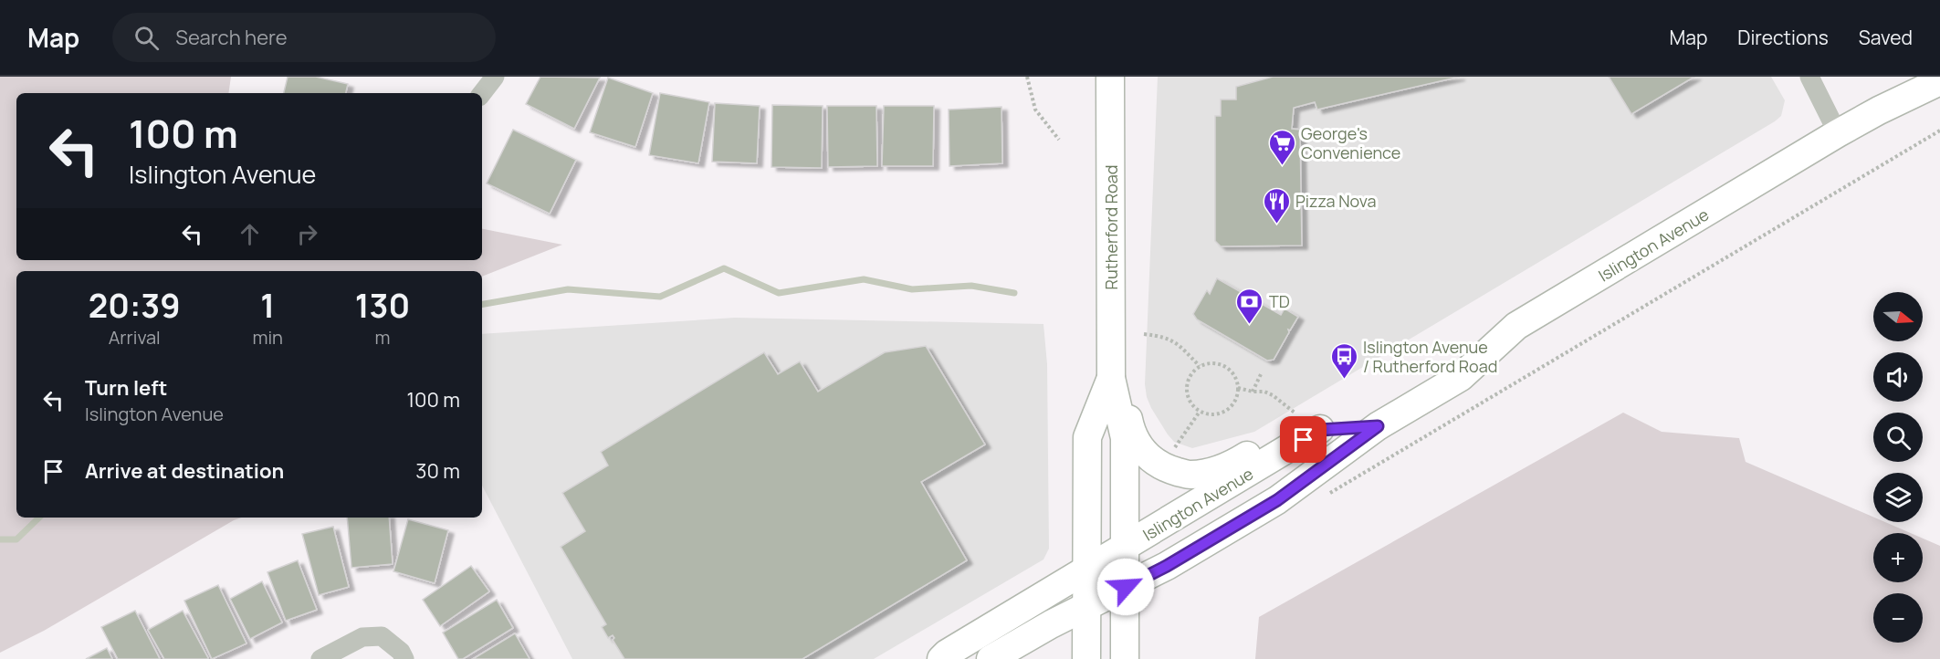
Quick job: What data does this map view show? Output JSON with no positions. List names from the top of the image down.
{
  "streets": {
    "main road": ["Rutherford Road", "Islington Avenue"]
  },
  "crossings": [
    ["Rutherford Road", "Islington Avenue"]
  ],
  "places": {
    "supermarket": ["George's Convenience"],
    "restaurant": ["Pizza Nova"],
    "bank": ["TD"],
    "bus stop": ["Islington Avenue / Rutherford Road"]
  },
  "north": "right",
  "page": {
    "header": "Map",
    "search": "Search here",
    "nav": ["Map", "Directions", "Saved"],
    "turn": ["100 m", "Islington Avenue"],
    "eta": [
      "20:39",
      "Arrival",
      "1",
      "min",
      "130",
      "m"
    ],
    "map_buttons": ["+", "−"],
    "list": [
      {
        "name": "Turn left",
        "note": "Islington Avenue",
        "value": "100 m"
      },
      {
        "name": "Arrive at destination",
        "value": "30 m"
      }
    ]
  }
}
